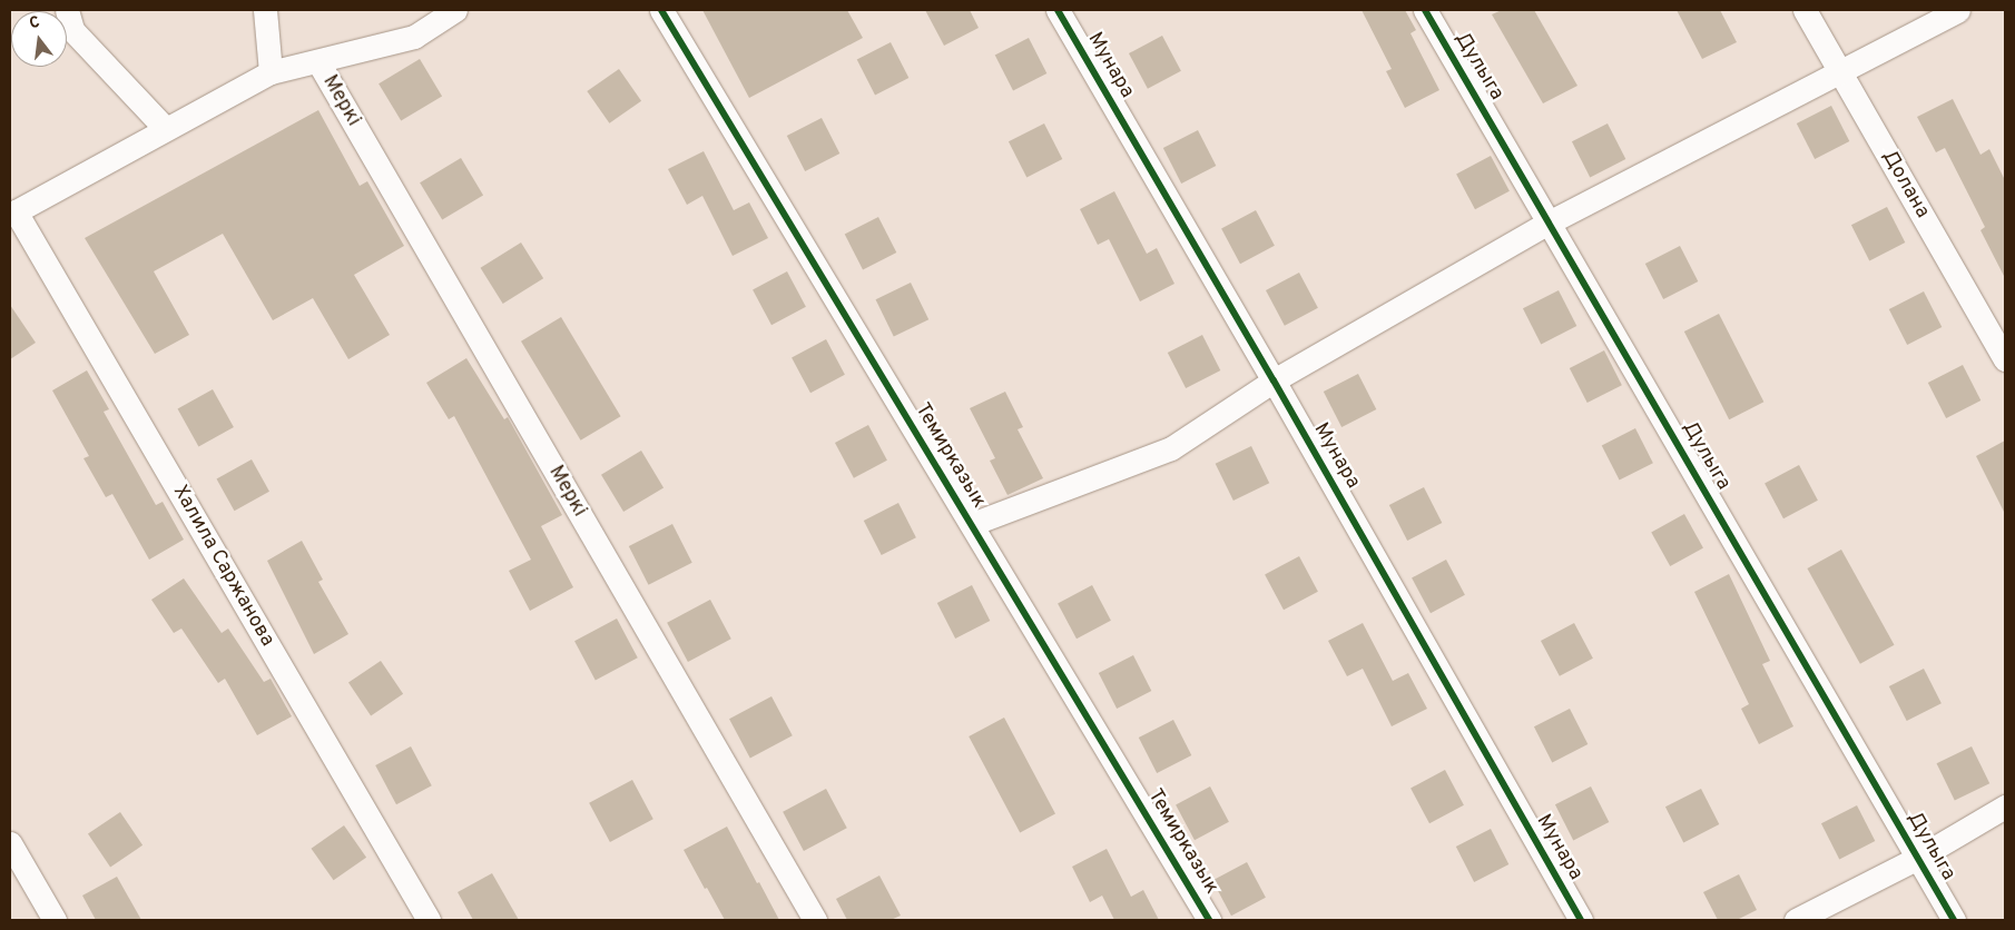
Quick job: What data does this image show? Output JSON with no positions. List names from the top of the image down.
{
  "streets": {
    "street": [
      "Мунара",
      "Дулыга",
      "Меркі",
      "Долана",
      "Темирказык",
      "Халила Саржанова"
    ]
  },
  "north": "top"
}
